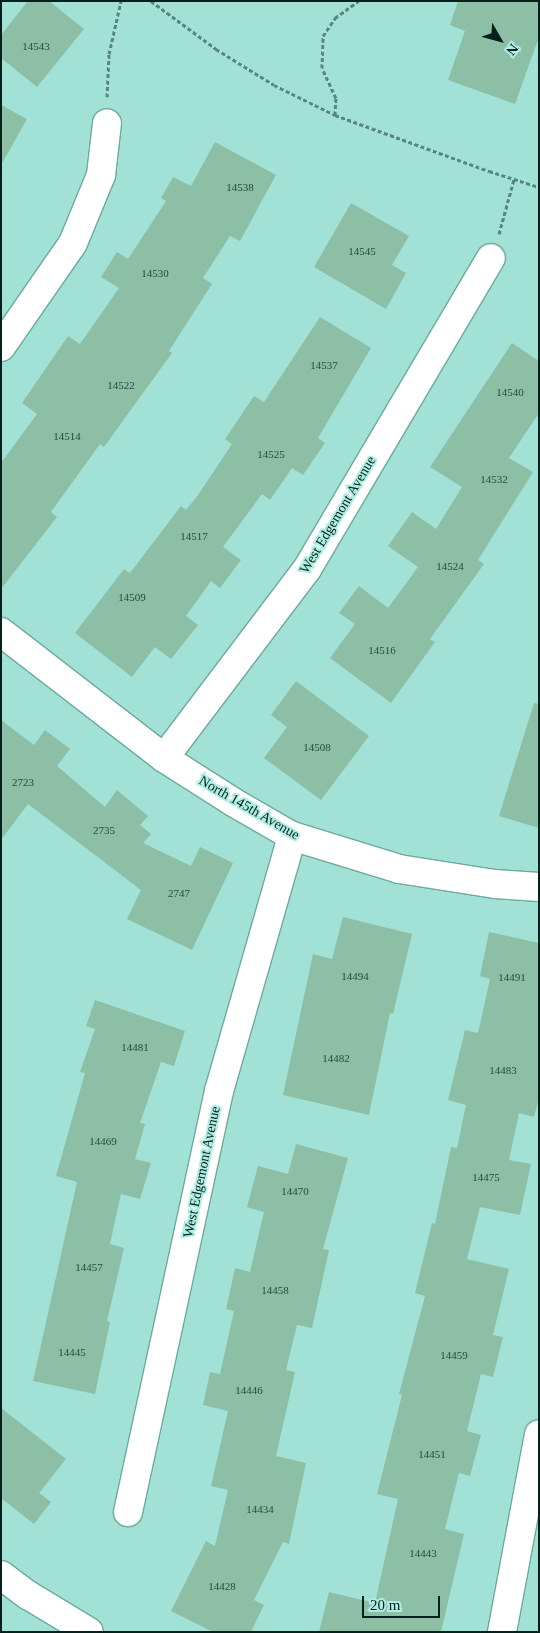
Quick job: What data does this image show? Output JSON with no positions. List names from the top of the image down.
{
  "streets": {
    "street": ["West Edgemont Avenue", "North 145th Avenue"]
  },
  "crossings": [
    ["West Edgemont Avenue", "North 145th Avenue"]
  ],
  "house_numbers": [
    "14543",
    "14538",
    "14545",
    "14530",
    "14537",
    "14522",
    "14540",
    "14514",
    "14525",
    "14532",
    "14517",
    "14524",
    "14509",
    "14516",
    "14508",
    "2723",
    "2735",
    "2747",
    "14494",
    "14491",
    "14481",
    "14482",
    "14483",
    "14469",
    "14475",
    "14470",
    "14457",
    "14458",
    "14445",
    "14459",
    "14446",
    "14451",
    "14434",
    "14443",
    "14428"
  ],
  "scale_bar": "20 m",
  "north": "bottom right"
}
